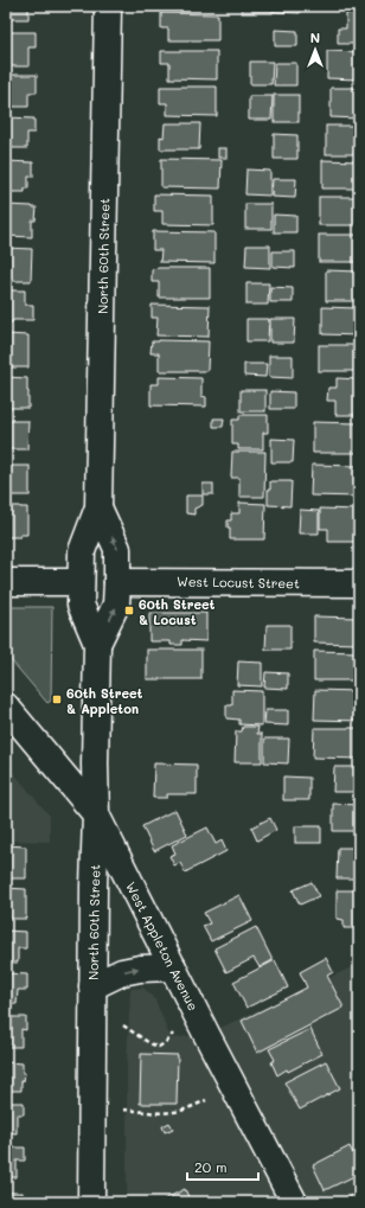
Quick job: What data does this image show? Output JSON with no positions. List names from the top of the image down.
{
  "streets": {
    "main road": ["North 60th Street", "West Locust Street", "West Appleton Avenue"]
  },
  "crossings": [
    ["North 60th Street", "West Locust Street"],
    ["North 60th Street", "West Appleton Avenue"]
  ],
  "places": {
    "transit": ["60th Street & Locust", "60th Street & Appleton"]
  },
  "scale_bar": "20 m",
  "north": "top"
}
